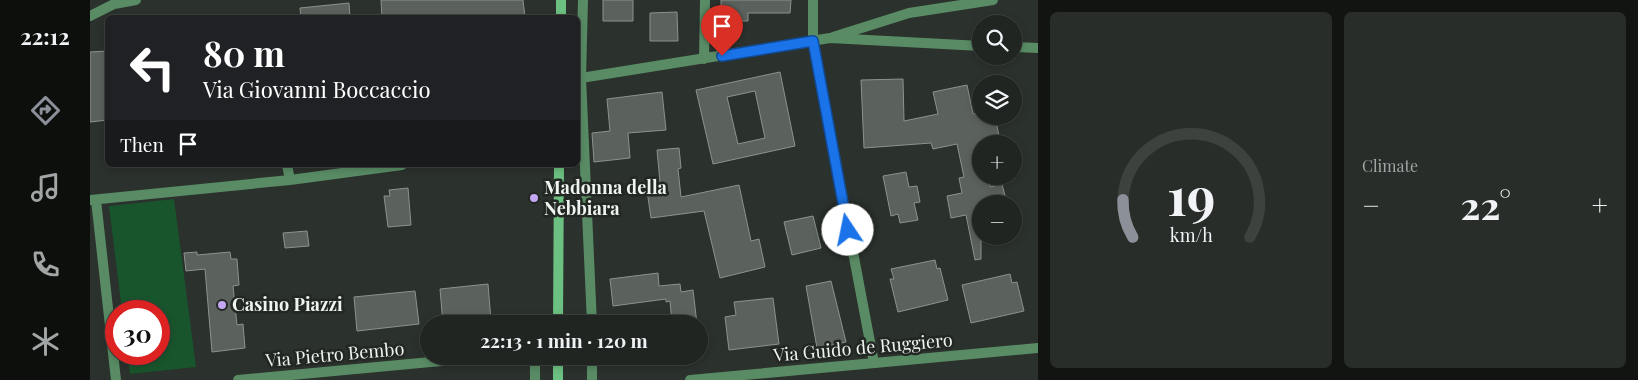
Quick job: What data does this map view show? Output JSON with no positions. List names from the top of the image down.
{
  "streets": {
    "street": ["Via Guido de Ruggiero", "Via Pietro Bembo"]
  },
  "places": ["Madonna della Nebbiara", "Casino Piazzi"],
  "page": {
    "tabs": "22:12",
    "tile": "Climate",
    "map_buttons": ["+", "−"],
    "turn": ["80 m", "Via Giovanni Boccaccio"],
    "then": "Then",
    "heat": ["−", "22°", "+"],
    "limit": "30",
    "trip": "22:13 · 1 min · 120 m",
    "gauge": ["19", "km/h"]
  }
}
